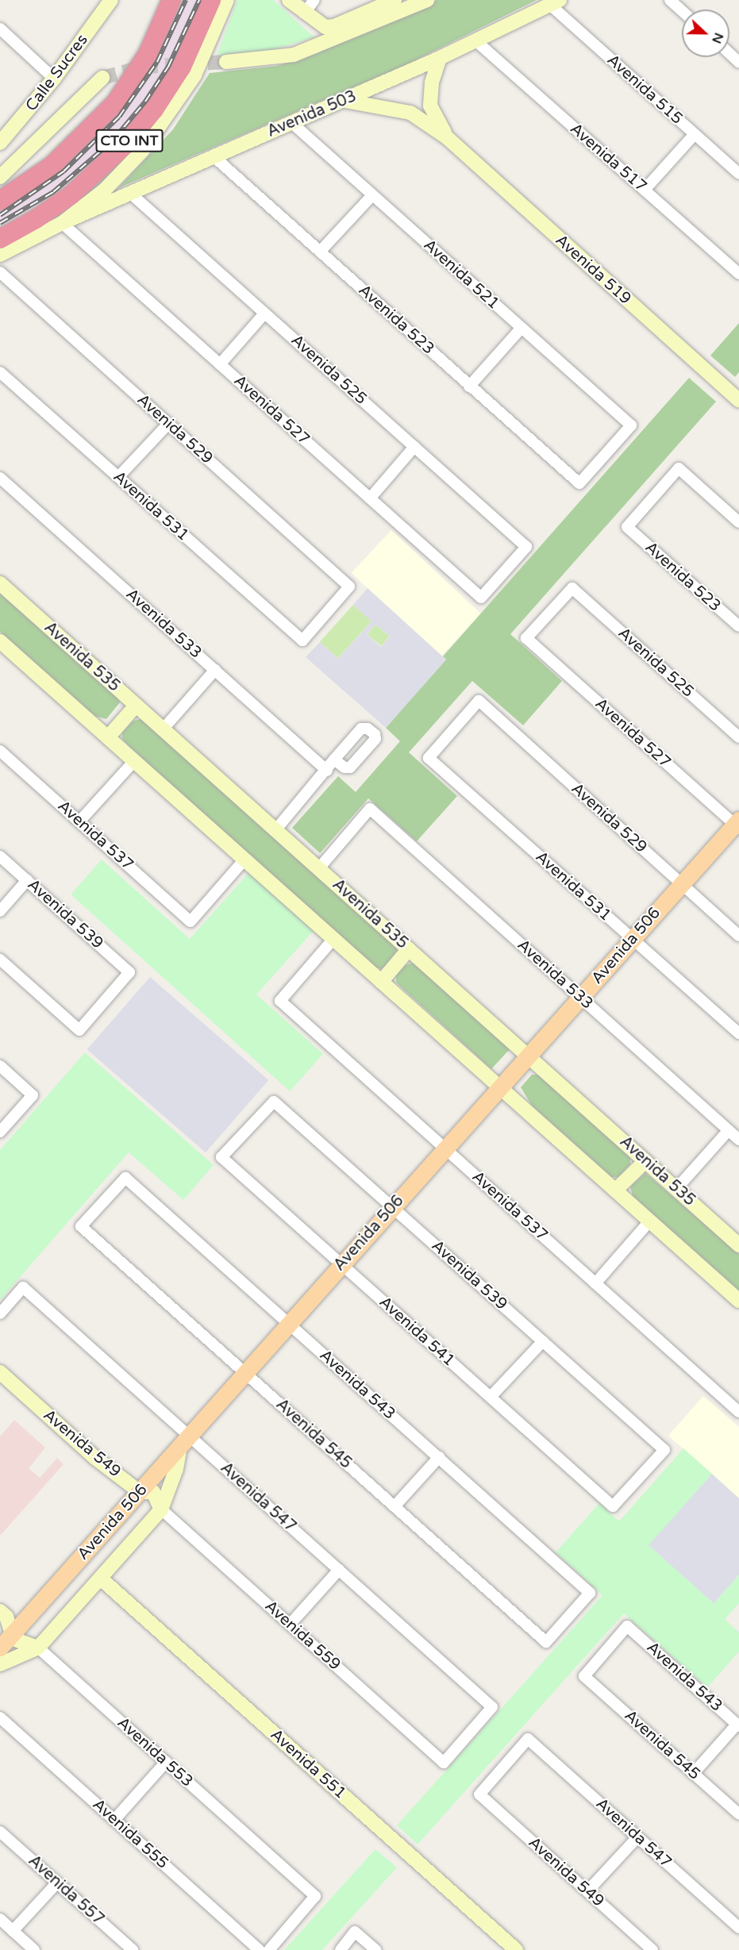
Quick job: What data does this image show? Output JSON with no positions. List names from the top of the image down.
{
  "streets": {
    "highway": ["CTO INT"],
    "main road": ["Avenida 506"],
    "street": [
      "Calle Sucres",
      "Avenida 515",
      "Avenida 503",
      "Avenida 517",
      "Avenida 519",
      "Avenida 521",
      "Avenida 523",
      "Avenida 525",
      "Avenida 527",
      "Avenida 529",
      "Avenida 531",
      "Avenida 533",
      "Avenida 535",
      "Avenida 537",
      "Avenida 539",
      "Avenida 541",
      "Avenida 543",
      "Avenida 545",
      "Avenida 549",
      "Avenida 547",
      "Avenida 559",
      "Avenida 553",
      "Avenida 551",
      "Avenida 555",
      "Avenida 557"
    ]
  },
  "crossings": [
    ["Avenida 515", "Avenida 503"],
    ["Avenida 503", "CTO INT"],
    ["Avenida 503", "Avenida 517"],
    ["Avenida 503", "Avenida 519"],
    ["Avenida 503", "Avenida 521"],
    ["Avenida 503", "Avenida 523"],
    ["Avenida 503", "Avenida 525"],
    ["Avenida 503", "Avenida 527"],
    ["CTO INT", "Avenida 527"],
    ["Avenida 521", "Avenida 523"],
    ["Avenida 525", "Avenida 527"],
    ["Avenida 527", "Avenida 506"],
    ["Avenida 529", "Avenida 531"],
    ["Avenida 529", "Avenida 506"],
    ["Avenida 531", "Avenida 506"],
    ["Avenida 533", "Avenida 535"],
    ["Avenida 533", "Avenida 506"],
    ["Avenida 535", "Avenida 506"],
    ["Avenida 537", "Avenida 506"],
    ["Avenida 539", "Avenida 506"],
    ["Avenida 539", "Avenida 541"],
    ["Avenida 506", "Avenida 541"],
    ["Avenida 506", "Avenida 543"],
    ["Avenida 506", "Avenida 545"],
    ["Avenida 506", "Avenida 549"],
    ["Avenida 506", "Avenida 547"],
    ["Avenida 506", "Avenida 553"],
    ["Avenida 543", "Avenida 545"],
    ["Avenida 549", "Avenida 547"],
    ["Avenida 549", "Avenida 559"],
    ["Avenida 547", "Avenida 559"]
  ],
  "north": "right"
}
